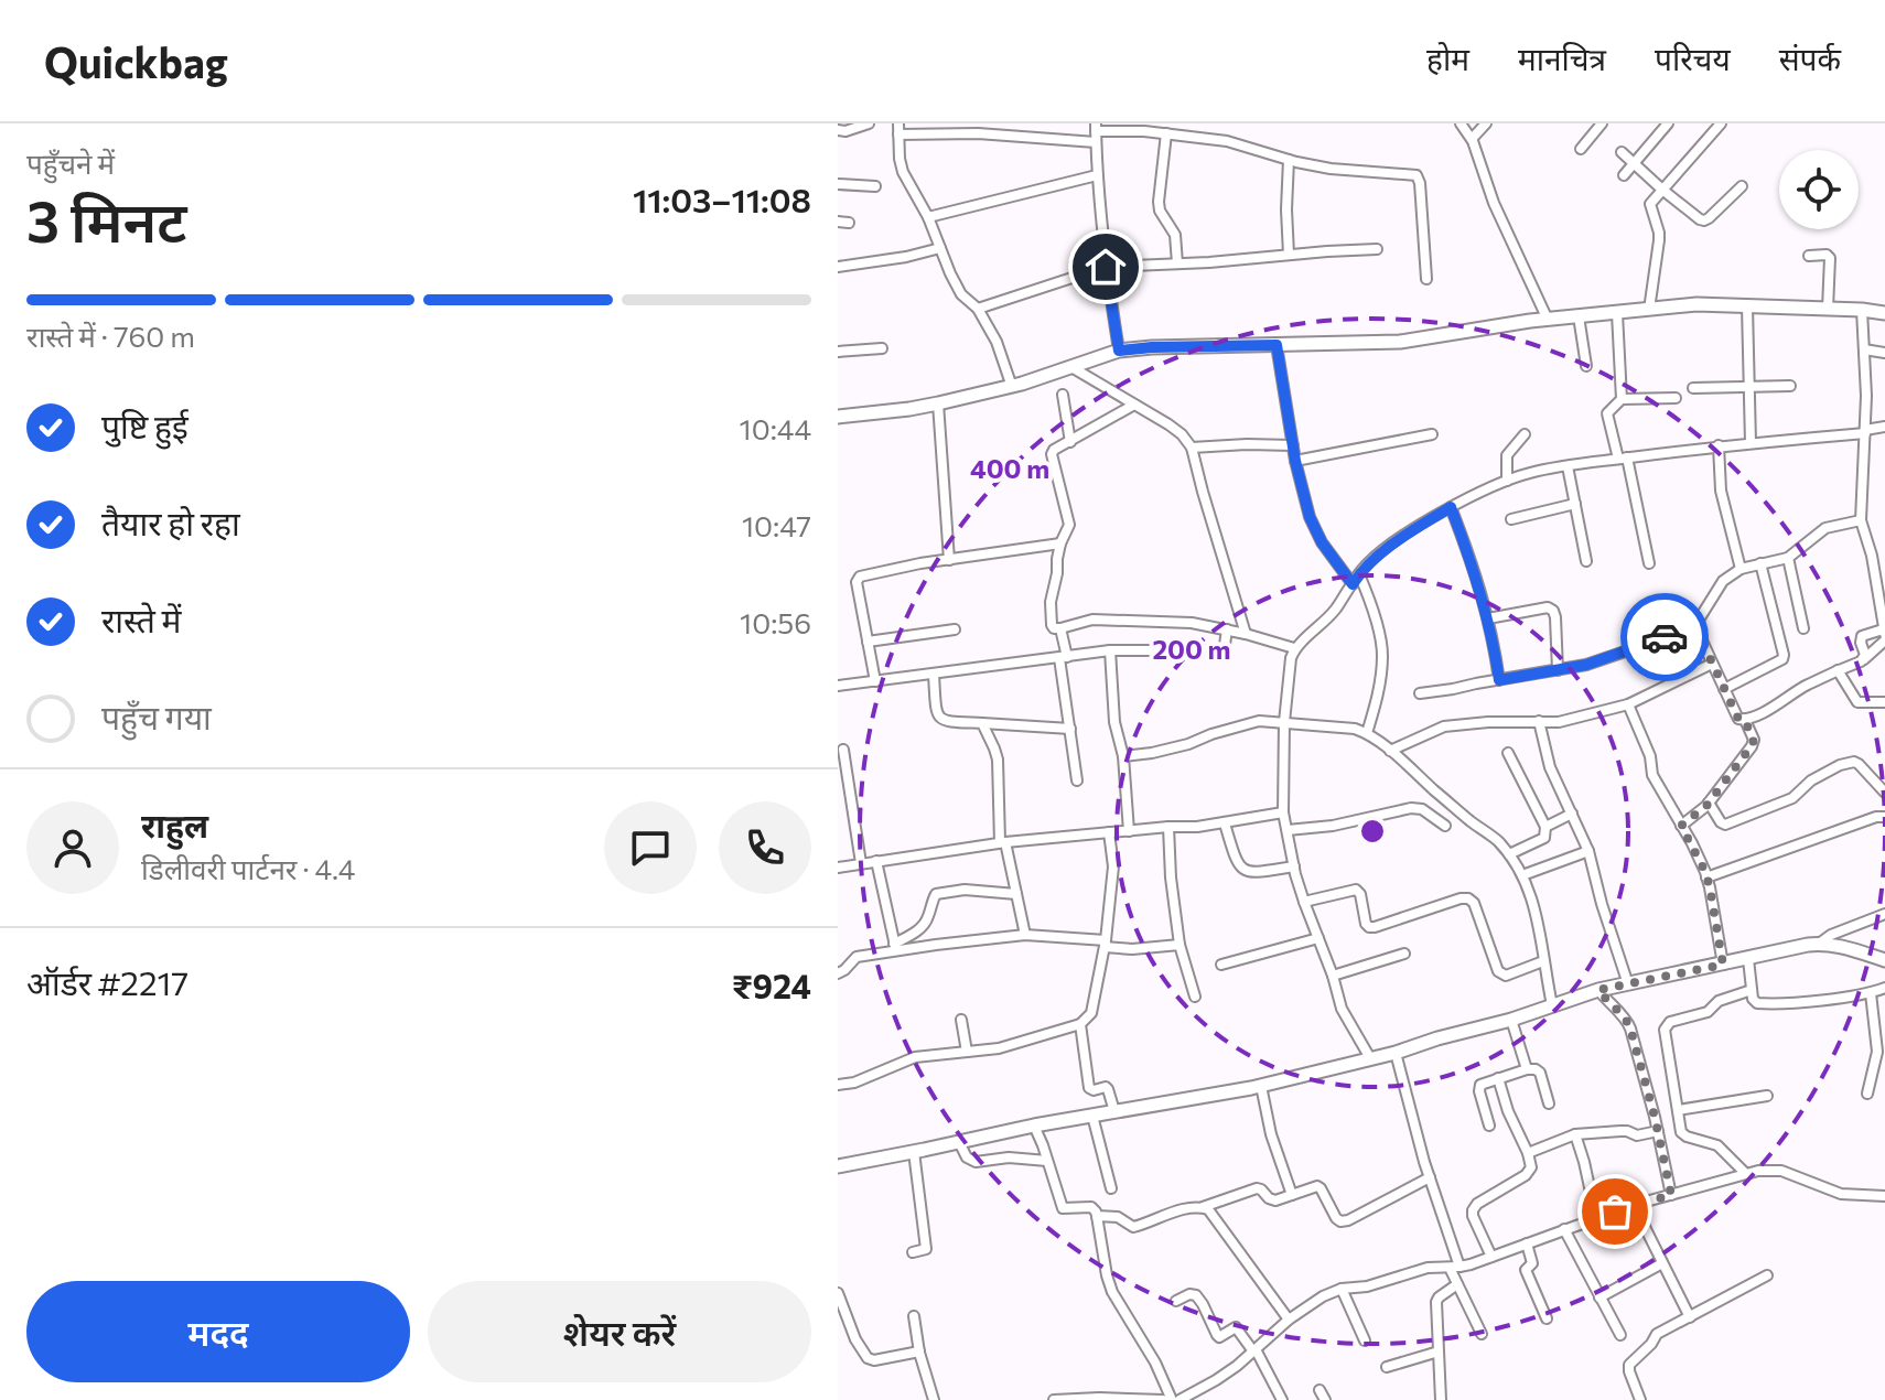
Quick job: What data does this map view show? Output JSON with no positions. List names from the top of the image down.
{
  "page": {
    "header": "Quickbag",
    "nav": [
      "होम",
      "मानचित्र",
      "परिचय",
      "संपर्क"
    ],
    "heading": ["3 मिनट", "पहुँचने में", "11:03–11:08"],
    "panel": [
      "राहुल",
      "डिलीवरी पार्टनर · 4.4",
      "ऑर्डर #2217",
      "₹924"
    ],
    "bar": "रास्ते में · 760 m",
    "list": [
      ["पुष्टि हुई", "10:44"],
      ["तैयार हो रहा", "10:47"],
      ["रास्ते में", "10:56"],
      "पहुँच गया"
    ],
    "buttons": ["मदद", "शेयर करें"]
  },
  "rings": ["400 m", "200 m"]
}
